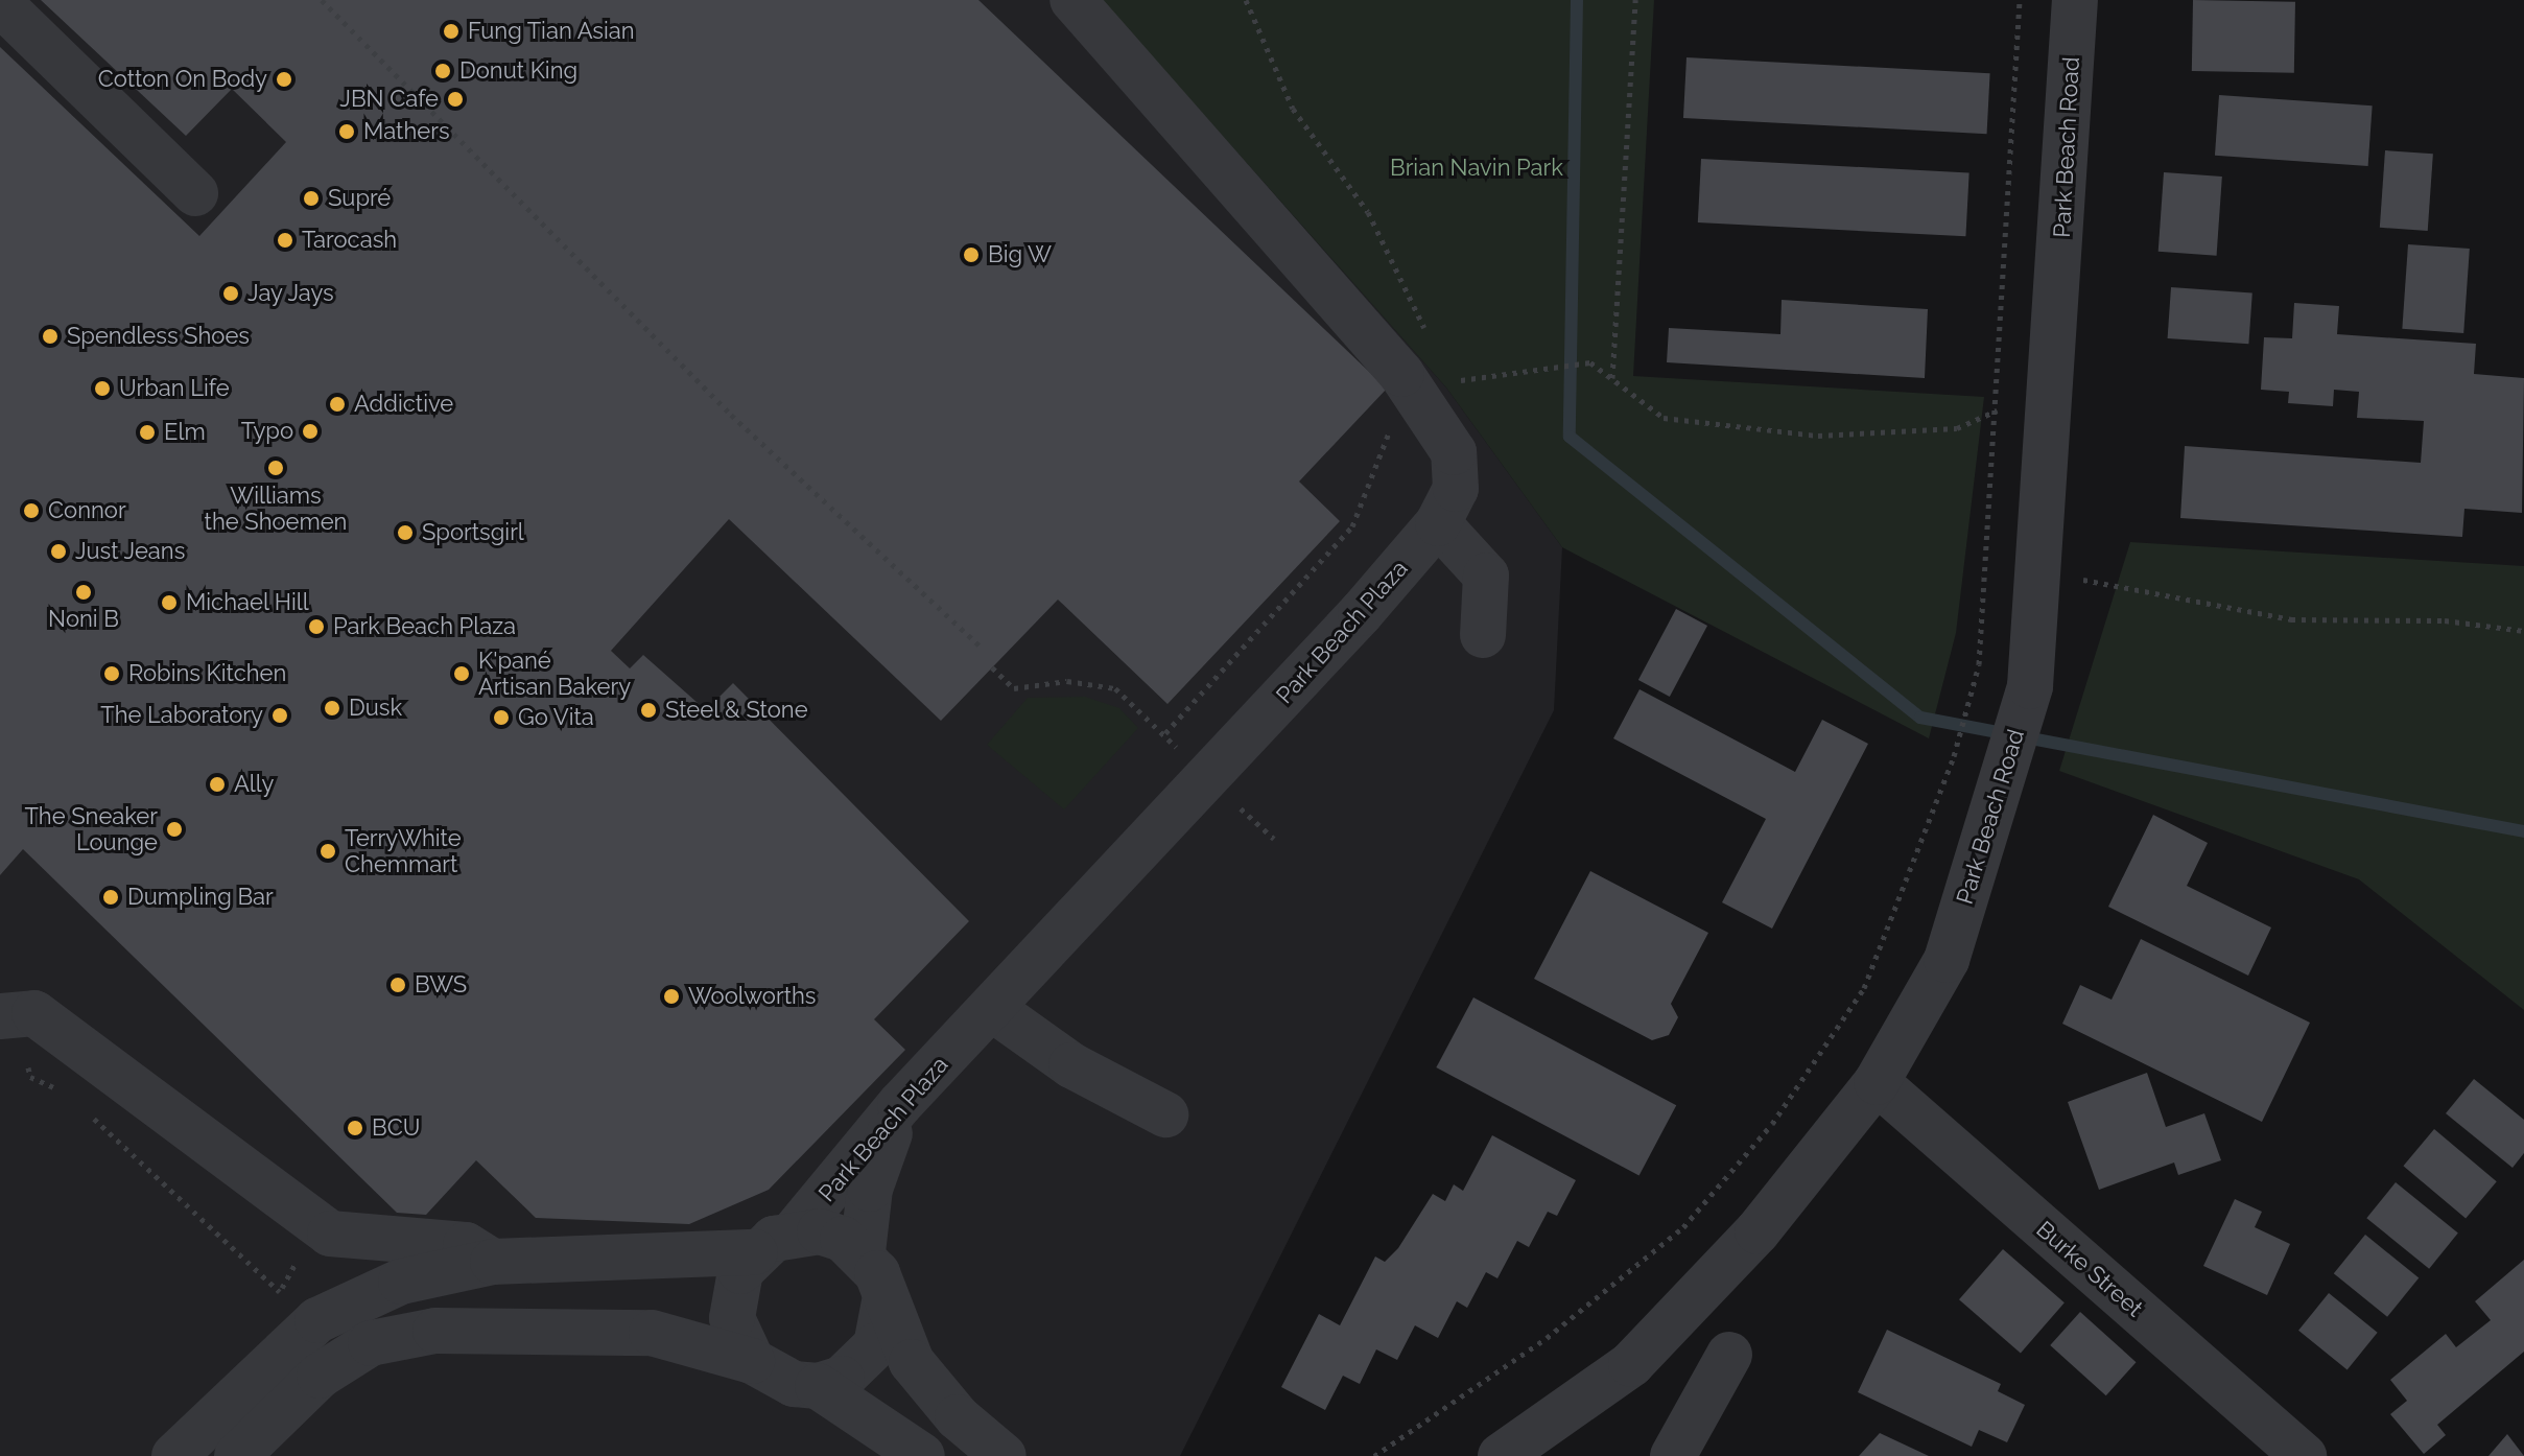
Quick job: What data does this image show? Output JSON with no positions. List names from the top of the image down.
{
  "streets": {
    "street": ["Park Beach Road", "Park Beach Plaza", "Burke Street"]
  },
  "crossings": [
    ["Park Beach Road", "Burke Street"]
  ],
  "parks": ["Brian Navin Park"],
  "places": [
    "Fung Tian Asian",
    "Donut King",
    "Cotton On Body",
    "JBN Cafe",
    "Mathers",
    "Supré",
    "Tarocash",
    "Big W",
    "Jay Jays",
    "Spendless Shoes",
    "Urban Life",
    "Addictive",
    "Typo",
    "Elm",
    "Williams the Shoemen",
    "Connor",
    "Sportsgirl",
    "Just Jeans",
    "Noni B",
    "Michael Hill",
    "Park Beach Plaza",
    "Robins Kitchen",
    "K'pané Artisan Bakery",
    "Dusk",
    "Steel & Stone",
    "The Laboratory",
    "Go Vita",
    "Ally",
    "The Sneaker Lounge",
    "TerryWhite Chemmart",
    "Dumpling Bar",
    "BWS",
    "Woolworths",
    "BCU"
  ]
}
